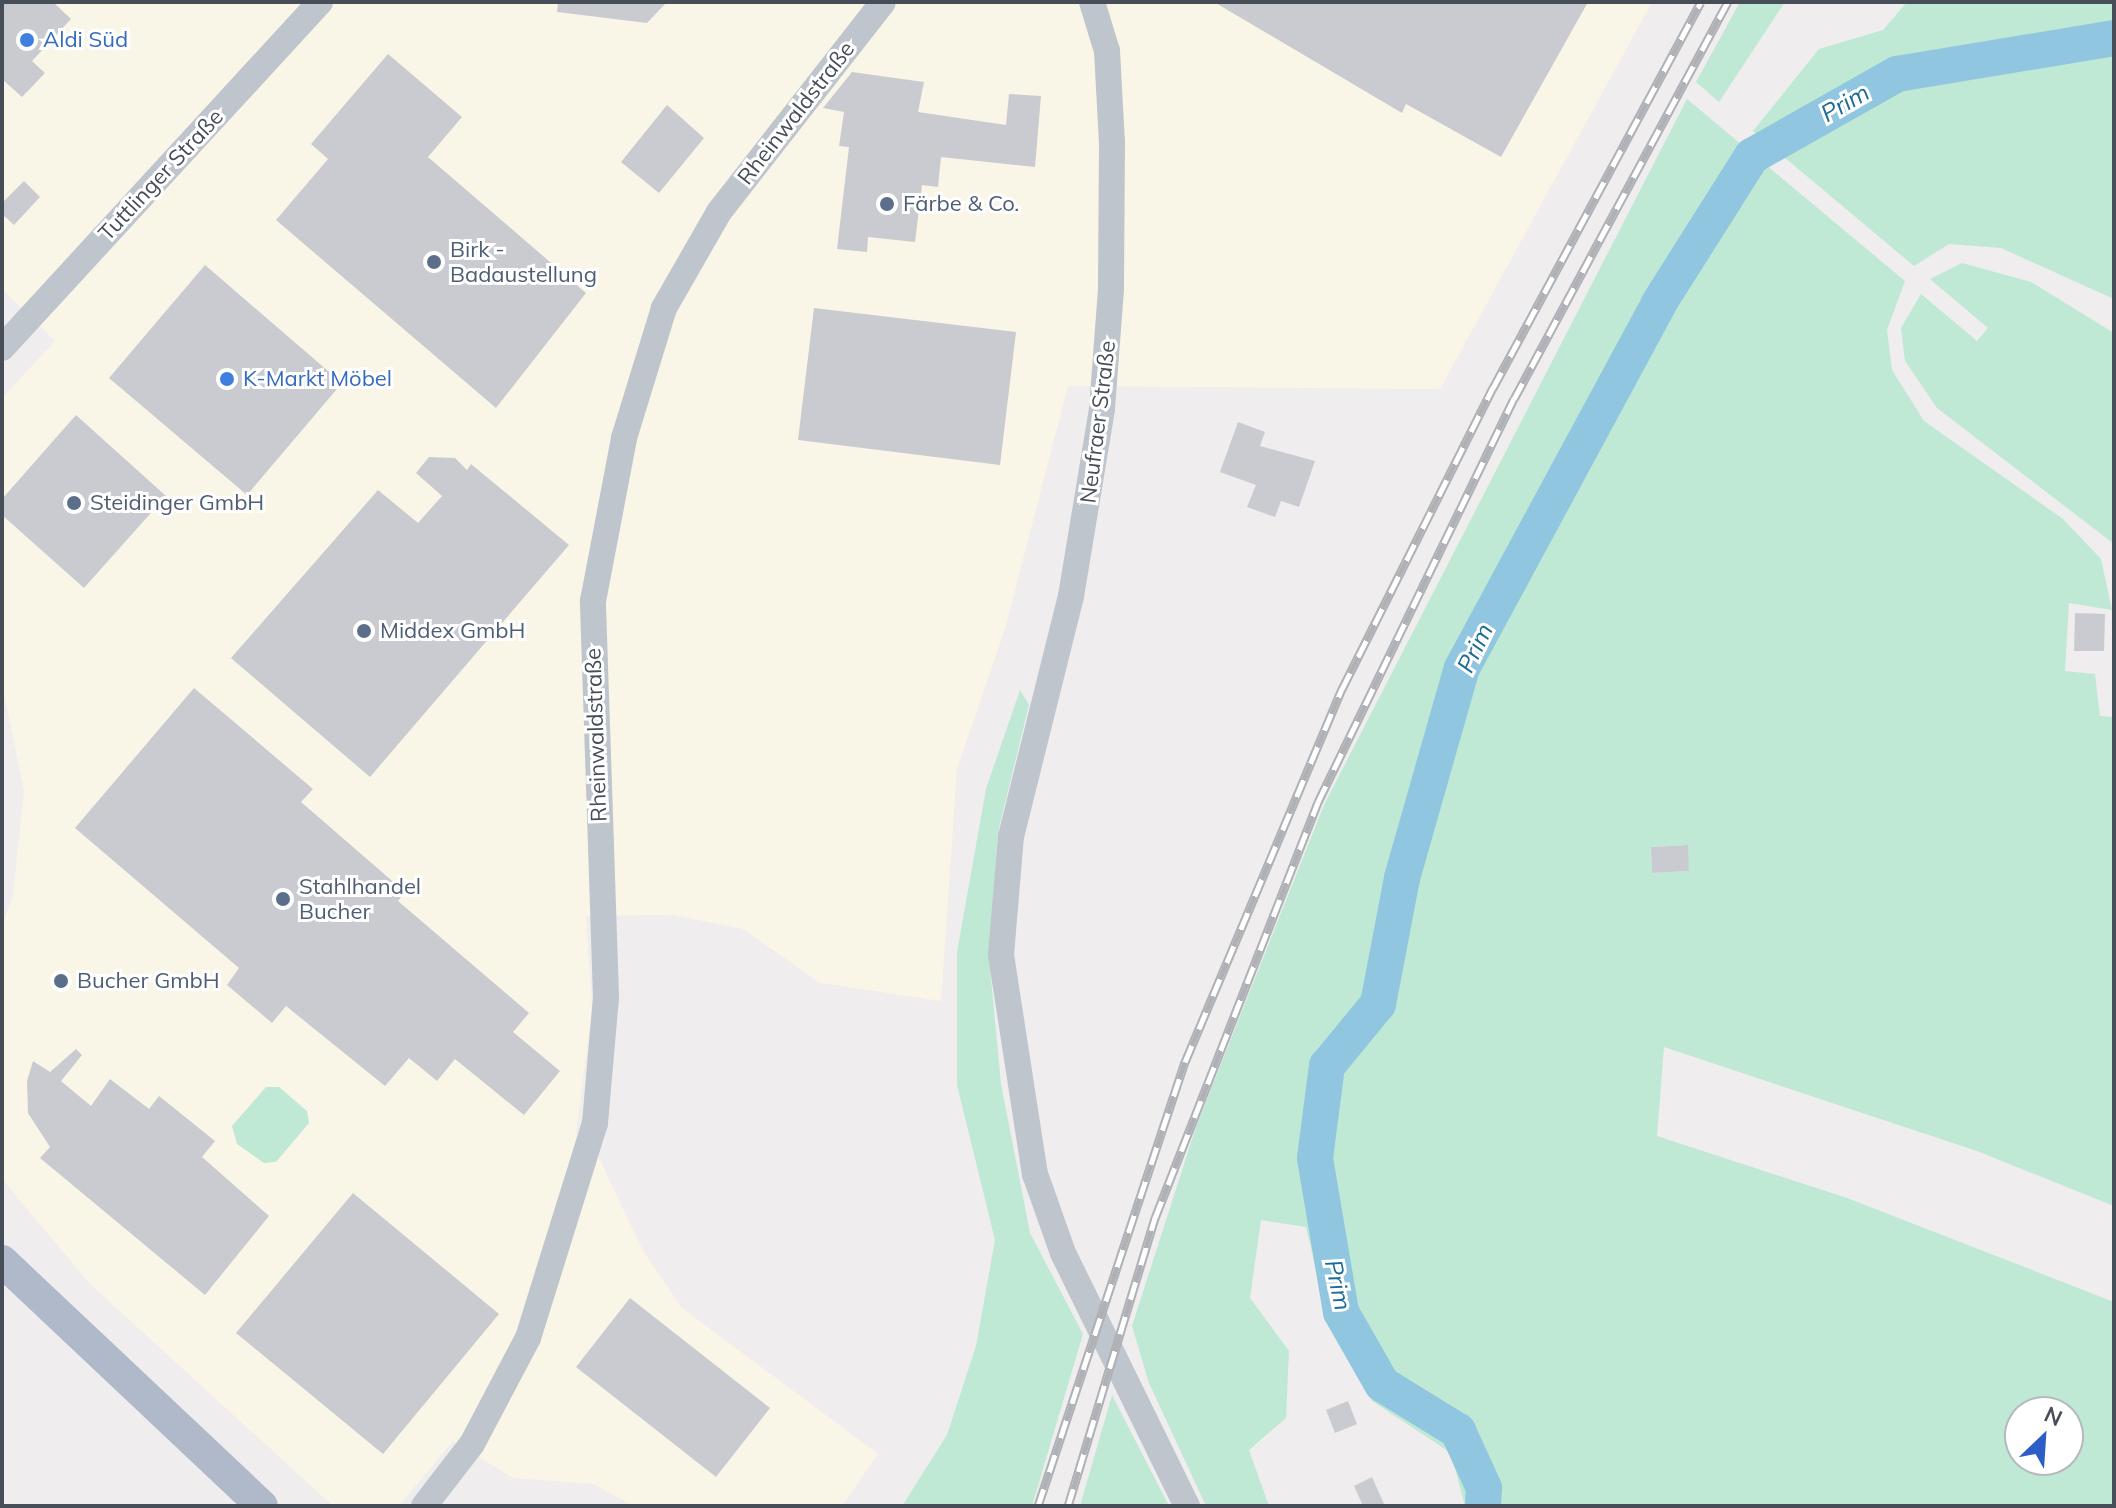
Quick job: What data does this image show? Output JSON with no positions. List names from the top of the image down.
{
  "streets": {
    "street": ["Rheinwaldstraße", "Tuttlinger Straße", "Neufraer Straße"]
  },
  "water": ["Prim"],
  "places": [
    "Aldi Süd",
    "Färbe & Co.",
    "Birk - Badaustellung",
    "K-Markt Möbel",
    "Steidinger GmbH",
    "Middex GmbH",
    "Stahlhandel Bucher",
    "Bucher GmbH"
  ],
  "north": "top right"
}
